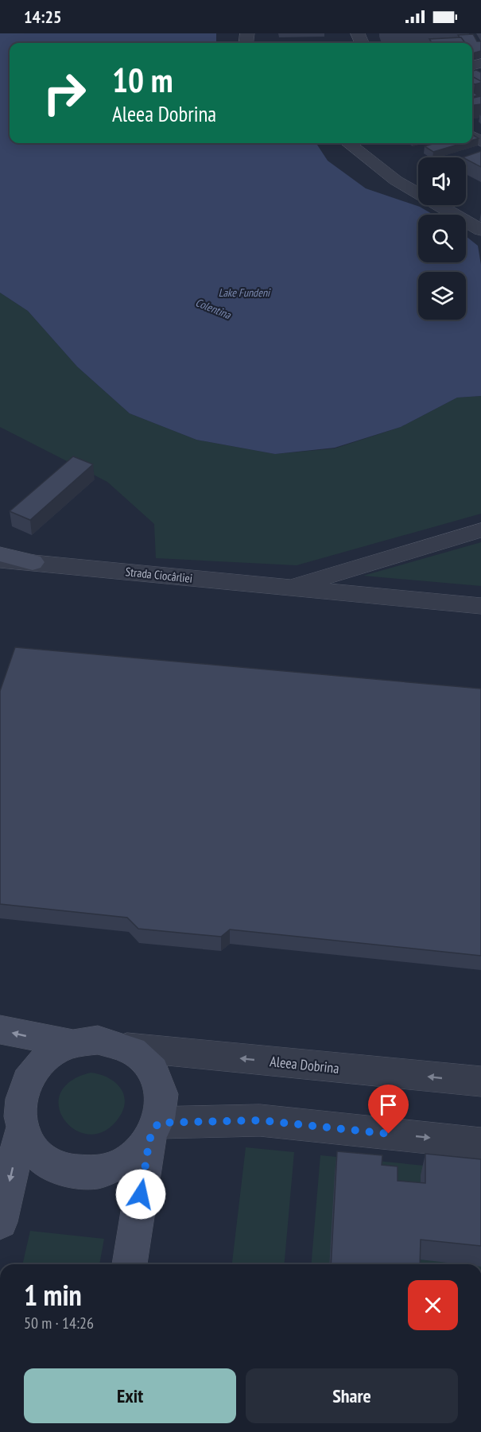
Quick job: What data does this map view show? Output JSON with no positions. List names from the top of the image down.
{
  "streets": {
    "street": ["Strada Ciocârliei", "Aleea Dobrina"]
  },
  "water": ["Lake Fundeni", "Colentina"],
  "page": {
    "status": "14:25",
    "turn": ["10 m", "Aleea Dobrina"],
    "heading": ["1 min", "50 m · 14:26"],
    "buttons": ["Exit", "Share"]
  }
}
